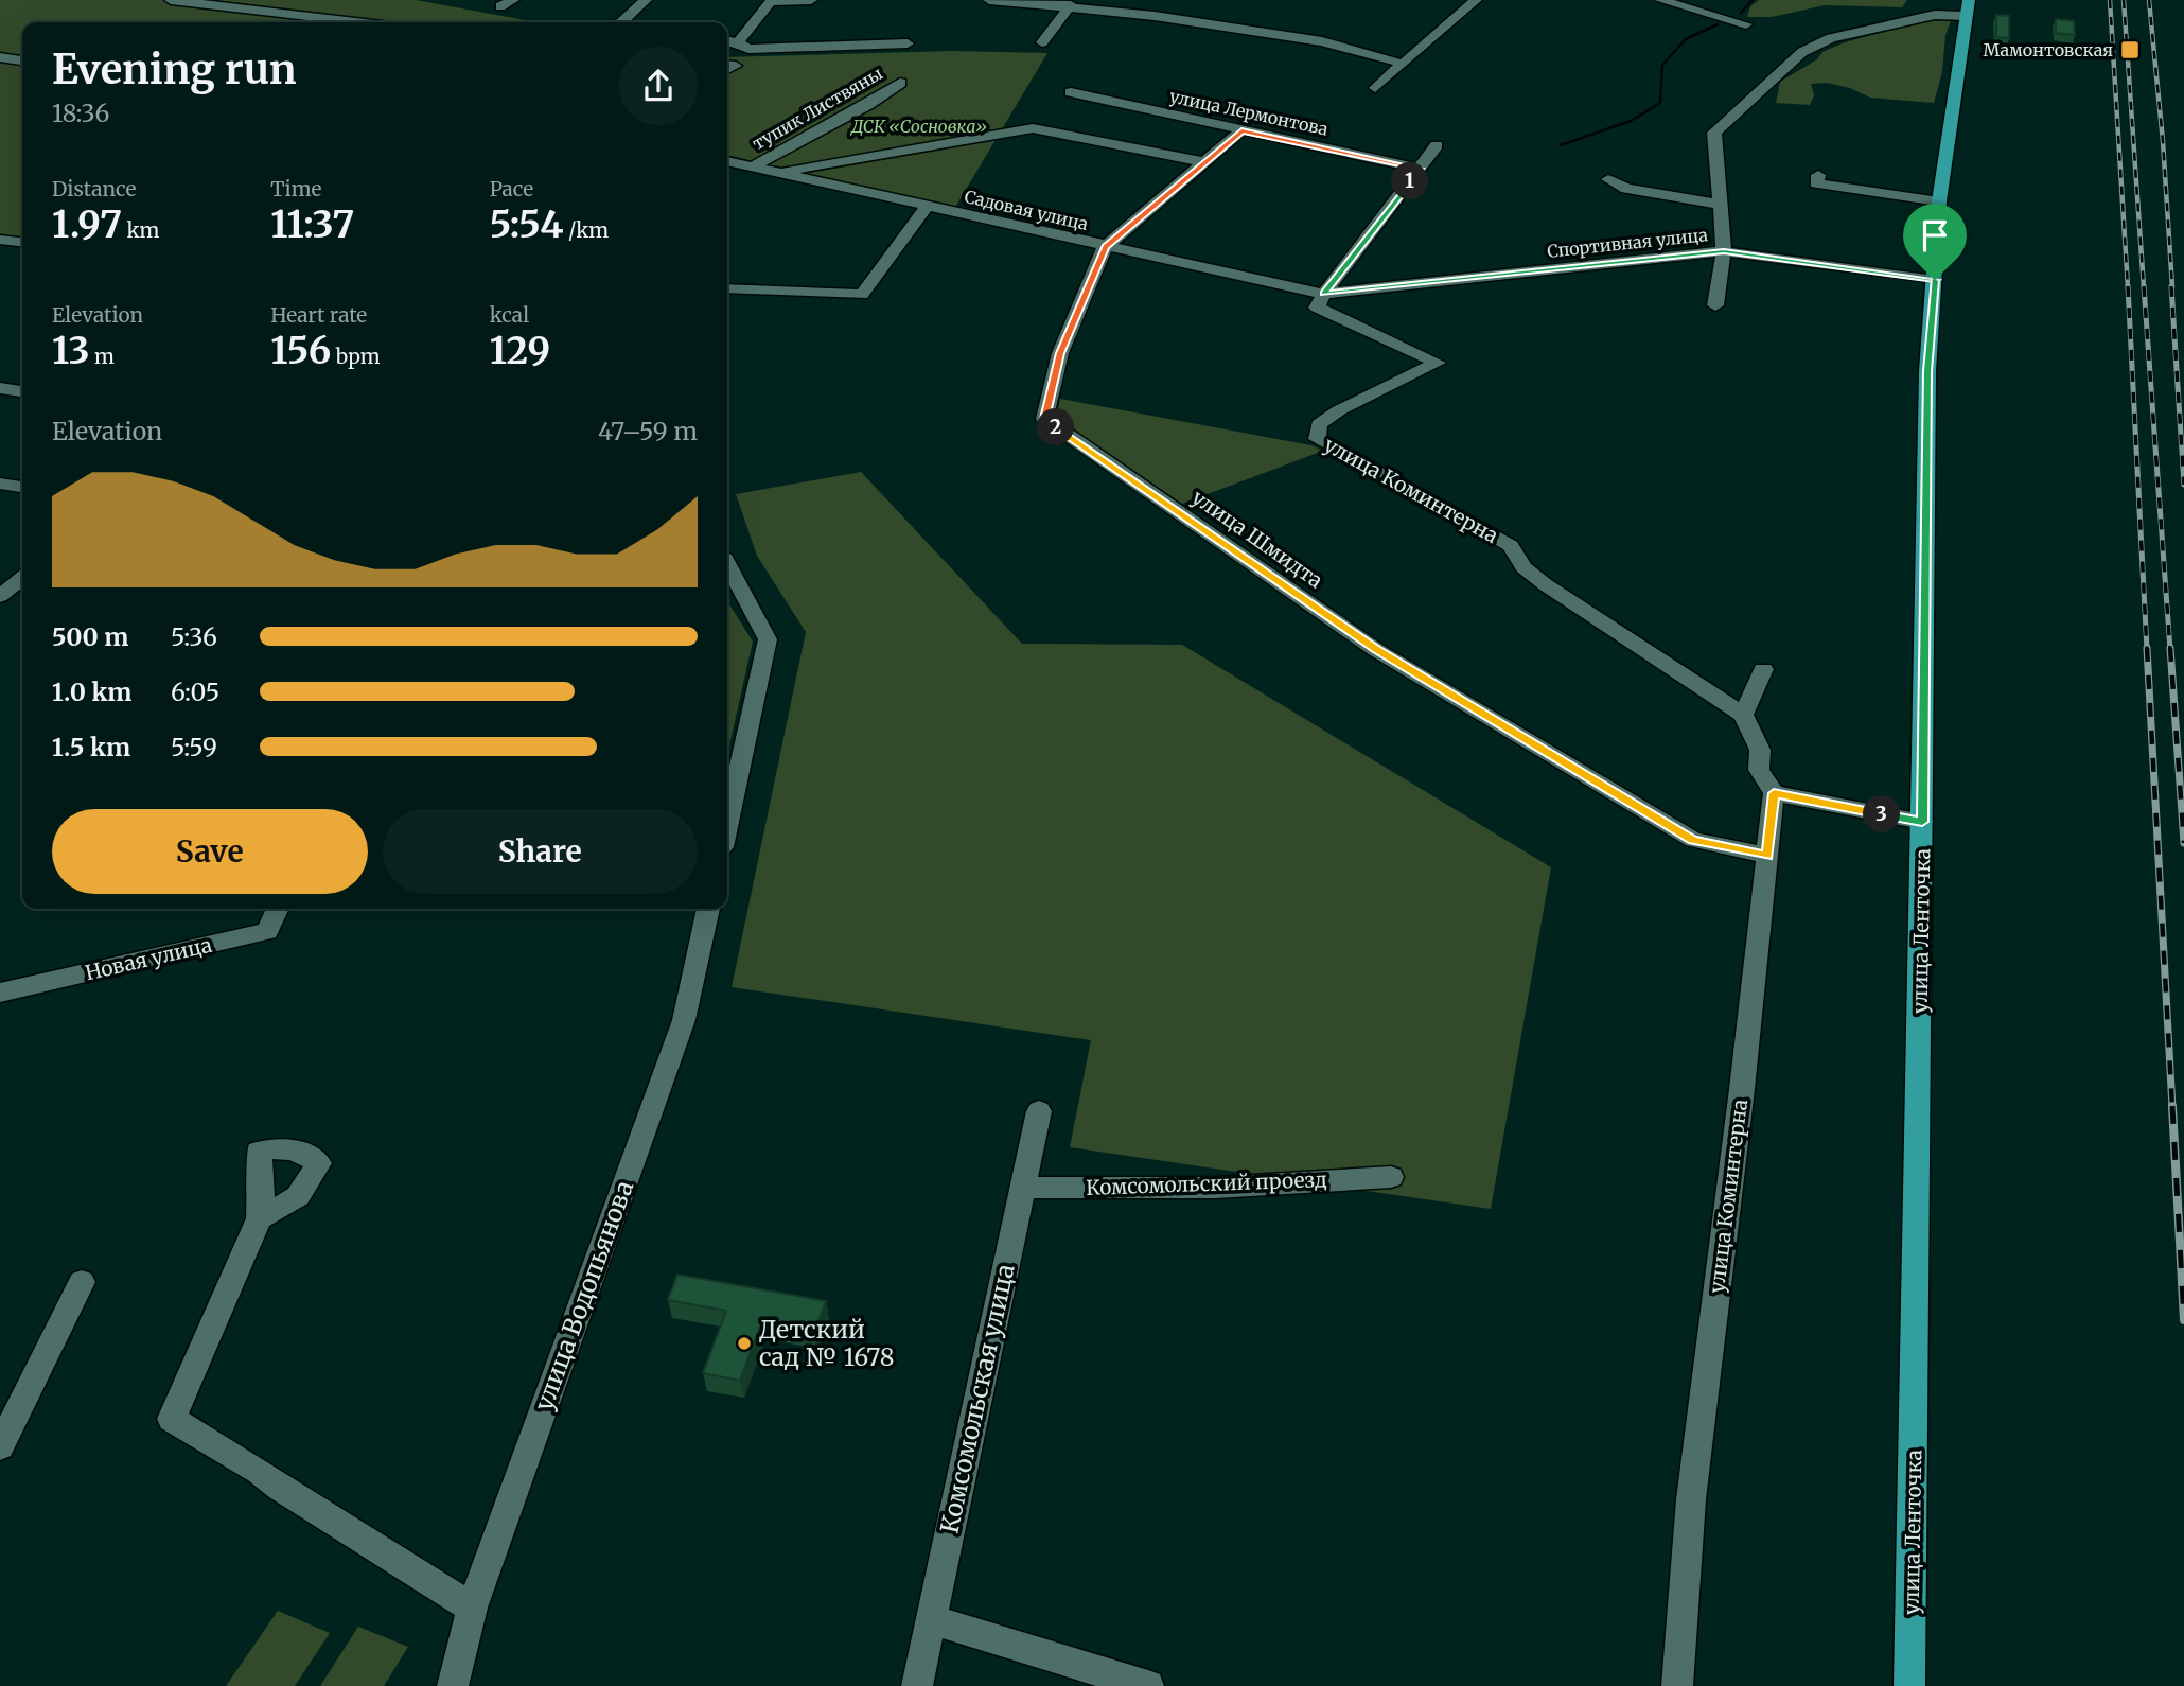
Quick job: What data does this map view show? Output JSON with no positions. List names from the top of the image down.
{
  "streets": {
    "main road": ["улица Ленточка"],
    "street": [
      "тупик Листвяны",
      "улица Лермонтова",
      "Садовая улица",
      "Спортивная улица",
      "улица Коминтерна",
      "улица Шмидта",
      "Новая улица",
      "Комсомольский проезд",
      "улица Водопьянова",
      "Комсомольская улица"
    ]
  },
  "crossings": [
    ["тупик Листвяны", "Садовая улица"],
    ["улица Лермонтова", "улица Шмидта"],
    ["Садовая улица", "Спортивная улица"],
    ["Садовая улица", "улица Коминтерна"],
    ["Садовая улица", "улица Шмидта"],
    ["Спортивная улица", "улица Коминтерна"],
    ["Спортивная улица", "улица Ленточка"],
    ["улица Коминтерна", "улица Шмидта"],
    ["Комсомольский проезд", "Комсомольская улица"]
  ],
  "parks": ["ДСК «Сосновка»"],
  "places": {
    "transit": ["Мамонтовская"],
    "other": ["Детский сад № 1678"]
  },
  "page": {
    "heading": ["Evening run", "18:36"],
    "stats": [
      ["Distance", "1.97 km"],
      ["Time", "11:37"],
      ["Pace", "5:54 /km"],
      ["Elevation", "13 m"],
      ["Heart rate", "156 bpm"],
      ["kcal", "129"]
    ],
    "pins": ["1", "2", "3"],
    "chart": ["Elevation", "47–59 m"],
    "list": [
      {
        "name": "500 m",
        "note": "5:36"
      },
      {
        "name": "1.0 km",
        "note": "6:05"
      },
      {
        "name": "1.5 km",
        "note": "5:59"
      }
    ],
    "buttons": ["Save", "Share"]
  }
}
